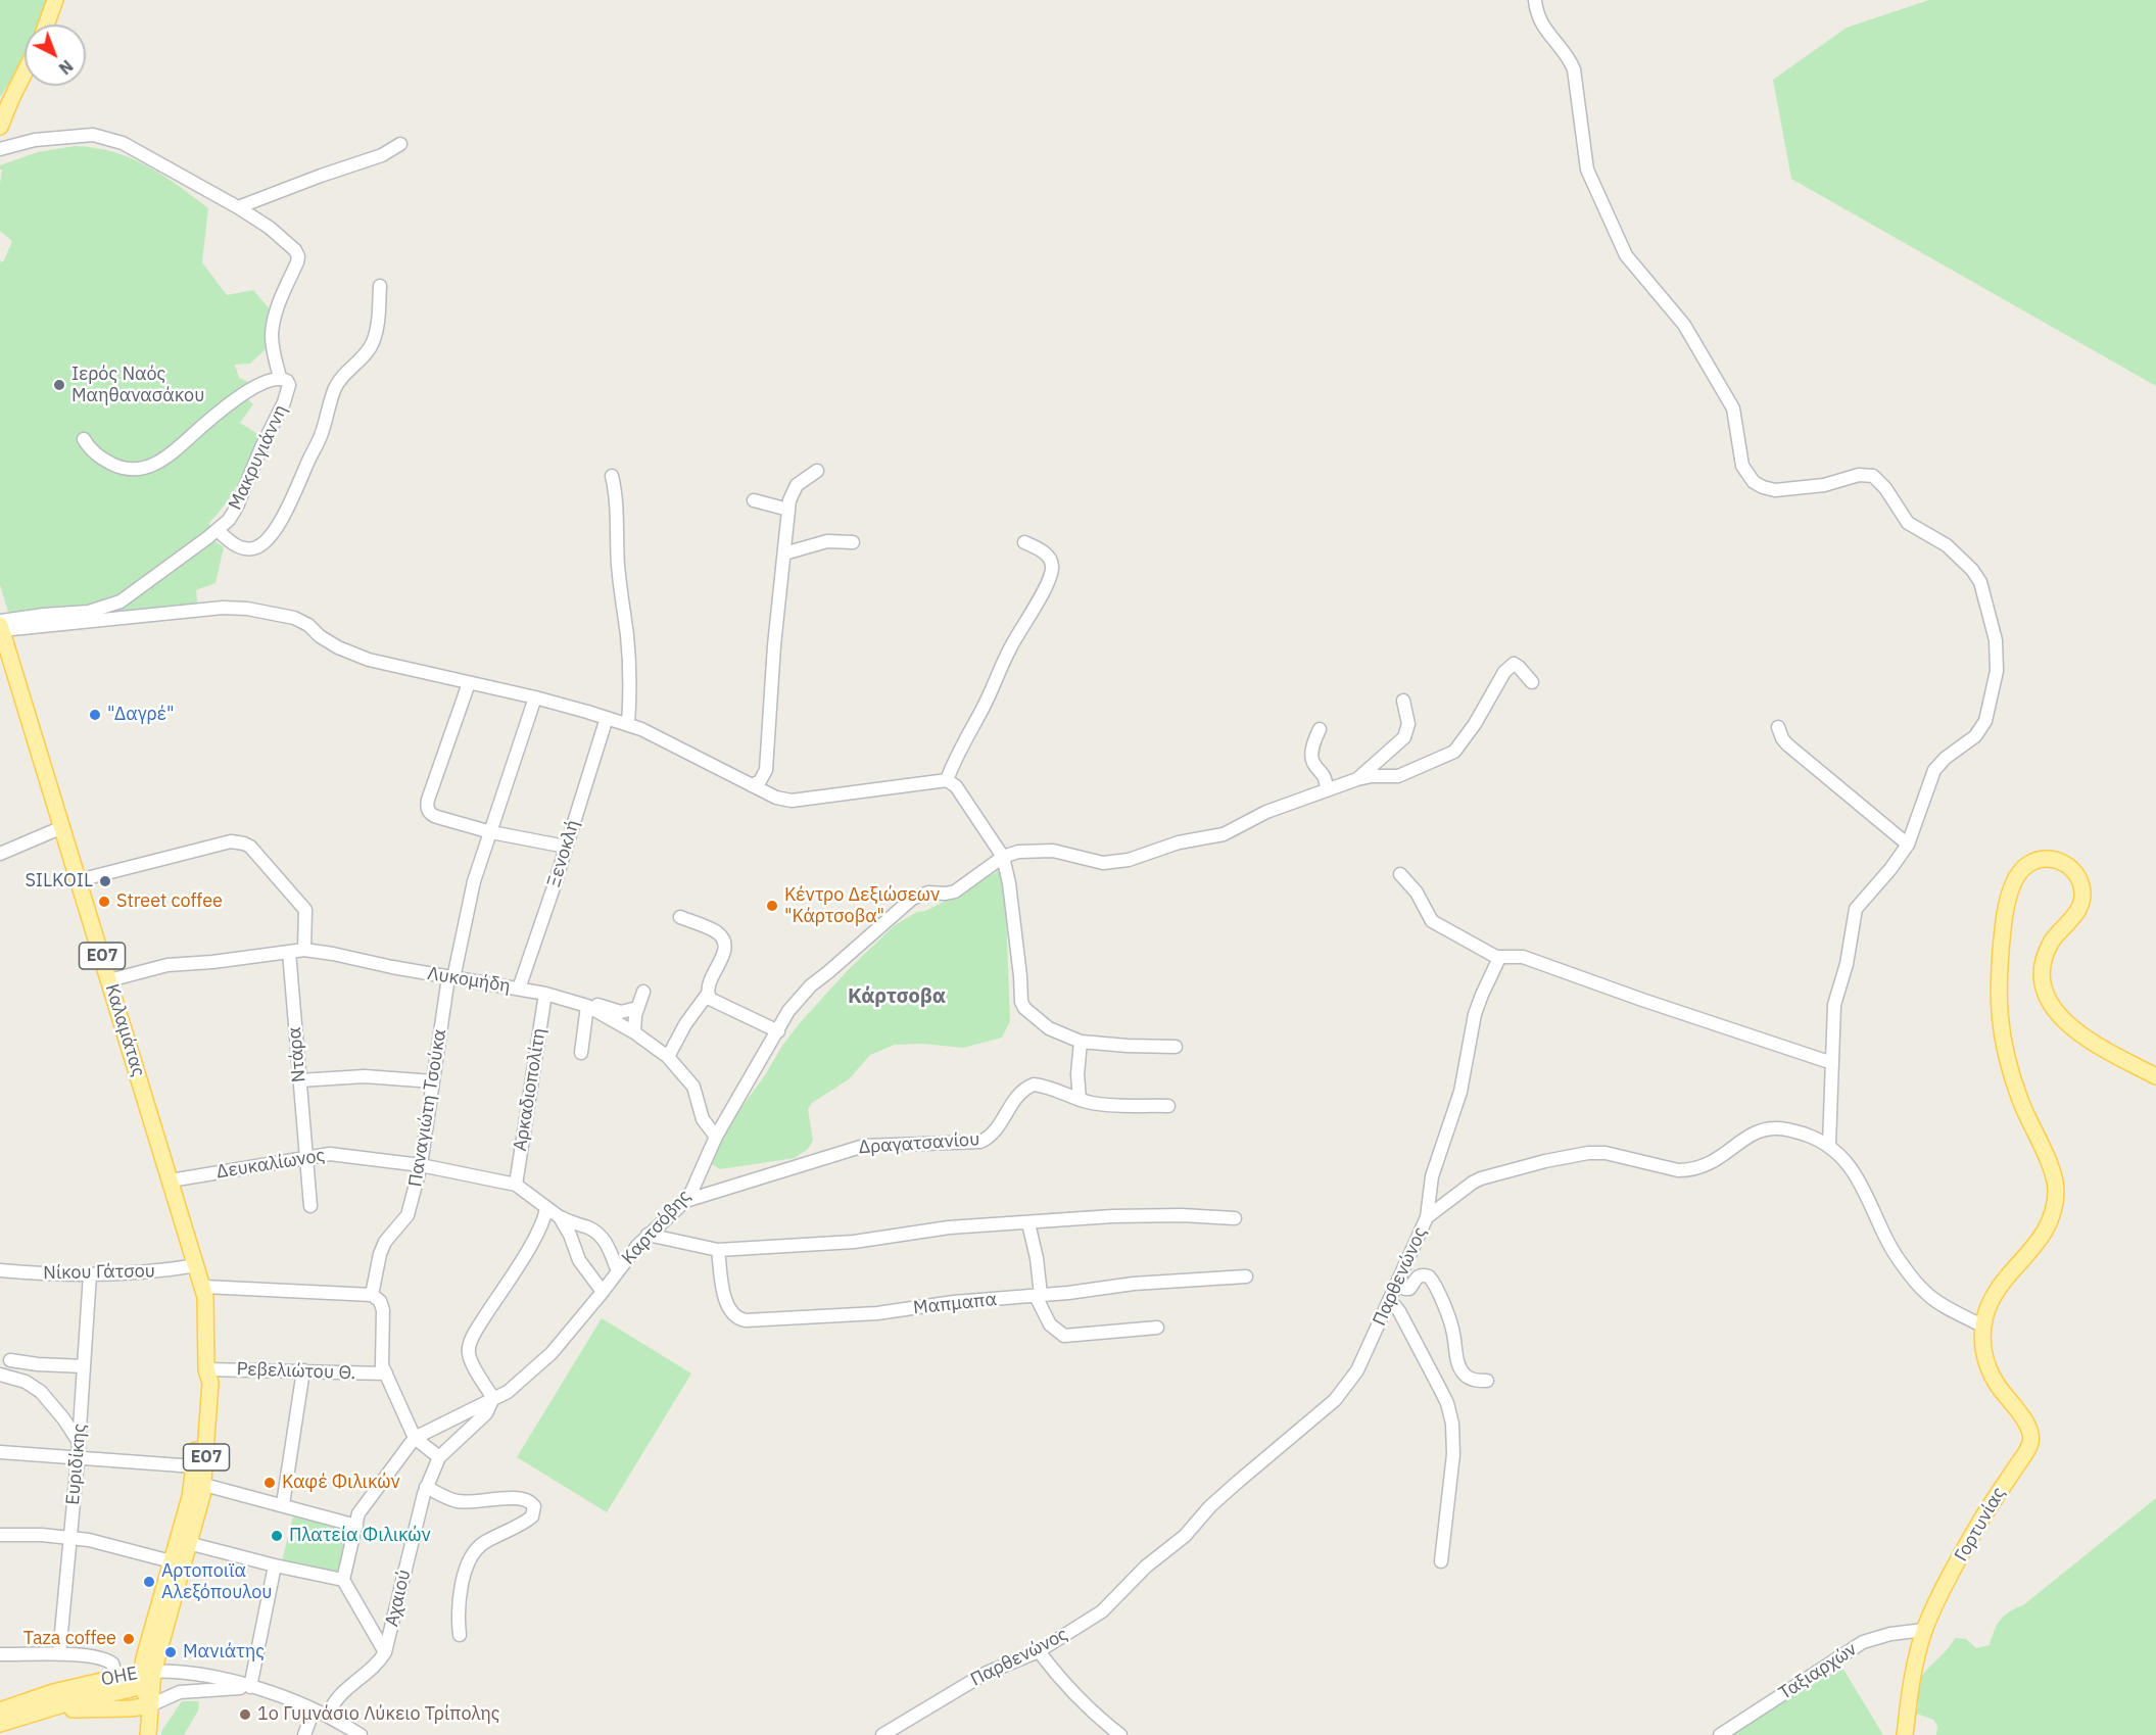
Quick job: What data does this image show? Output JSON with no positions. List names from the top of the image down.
{
  "streets": {
    "main road": [
      "ΕΟ7",
      "Καλαμάτας",
      "Γορτυνίας",
      "ΟΗΕ"
    ],
    "street": [
      "Μακρυγιάννη",
      "Ξενοκλή",
      "Λυκομήδη",
      "Ντάρα",
      "Αρκαδιοπολίτη",
      "Παναγιώτη Τσούκα",
      "Δραγατσανίου",
      "Δευκαλίωνος",
      "Καρτσόβης",
      "Νίκου Γάτσου",
      "Παρθενώνος",
      "Μαπμαπα",
      "Ρεβελιώτου Θ.",
      "Ευριδίκης",
      "Αχαιού",
      "Ταξιαρχών"
    ]
  },
  "crossings": [
    ["Μακρυγιάννη", "Καλαμάτας"],
    ["Ξενοκλή", "Λυκομήδη"],
    ["Λυκομήδη", "Καλαμάτας"],
    ["Λυκομήδη", "Ντάρα"],
    ["Λυκομήδη", "Αρκαδιοπολίτη"],
    ["Λυκομήδη", "Παναγιώτη Τσούκα"],
    ["Καλαμάτας", "Δευκαλίωνος"],
    ["Καλαμάτας", "Νίκου Γάτσου"],
    ["Καλαμάτας", "Ρεβελιώτου Θ."],
    ["Καλαμάτας", "ΟΗΕ"],
    ["Ντάρα", "Δευκαλίωνος"],
    ["Αρκαδιοπολίτη", "Δευκαλίωνος"],
    ["Παναγιώτη Τσούκα", "Δευκαλίωνος"],
    ["Δραγατσανίου", "Καρτσόβης"],
    ["Νίκου Γάτσου", "Ευριδίκης"],
    ["Παρθενώνος", "Γορτυνίας"],
    ["Γορτυνίας", "Ταξιαρχών"]
  ],
  "districts": ["Κάρτσοβα"],
  "places": [
    "Ιερός Ναός Μαηθανασάκου",
    "\"Δαγρέ\"",
    "SILKOIL",
    "Street coffee",
    "Κέντρο Δεξιώσεων \"Κάρτσοβα\"",
    "Καφέ Φιλικών",
    "Πλατεία Φιλικών",
    "Αρτοποιϊα Αλεξόπουλου",
    "Taza coffee",
    "Μανιάτης",
    "1ο Γυμνάσιο Λύκειο Τρίπολης"
  ],
  "north": "bottom right"
}
